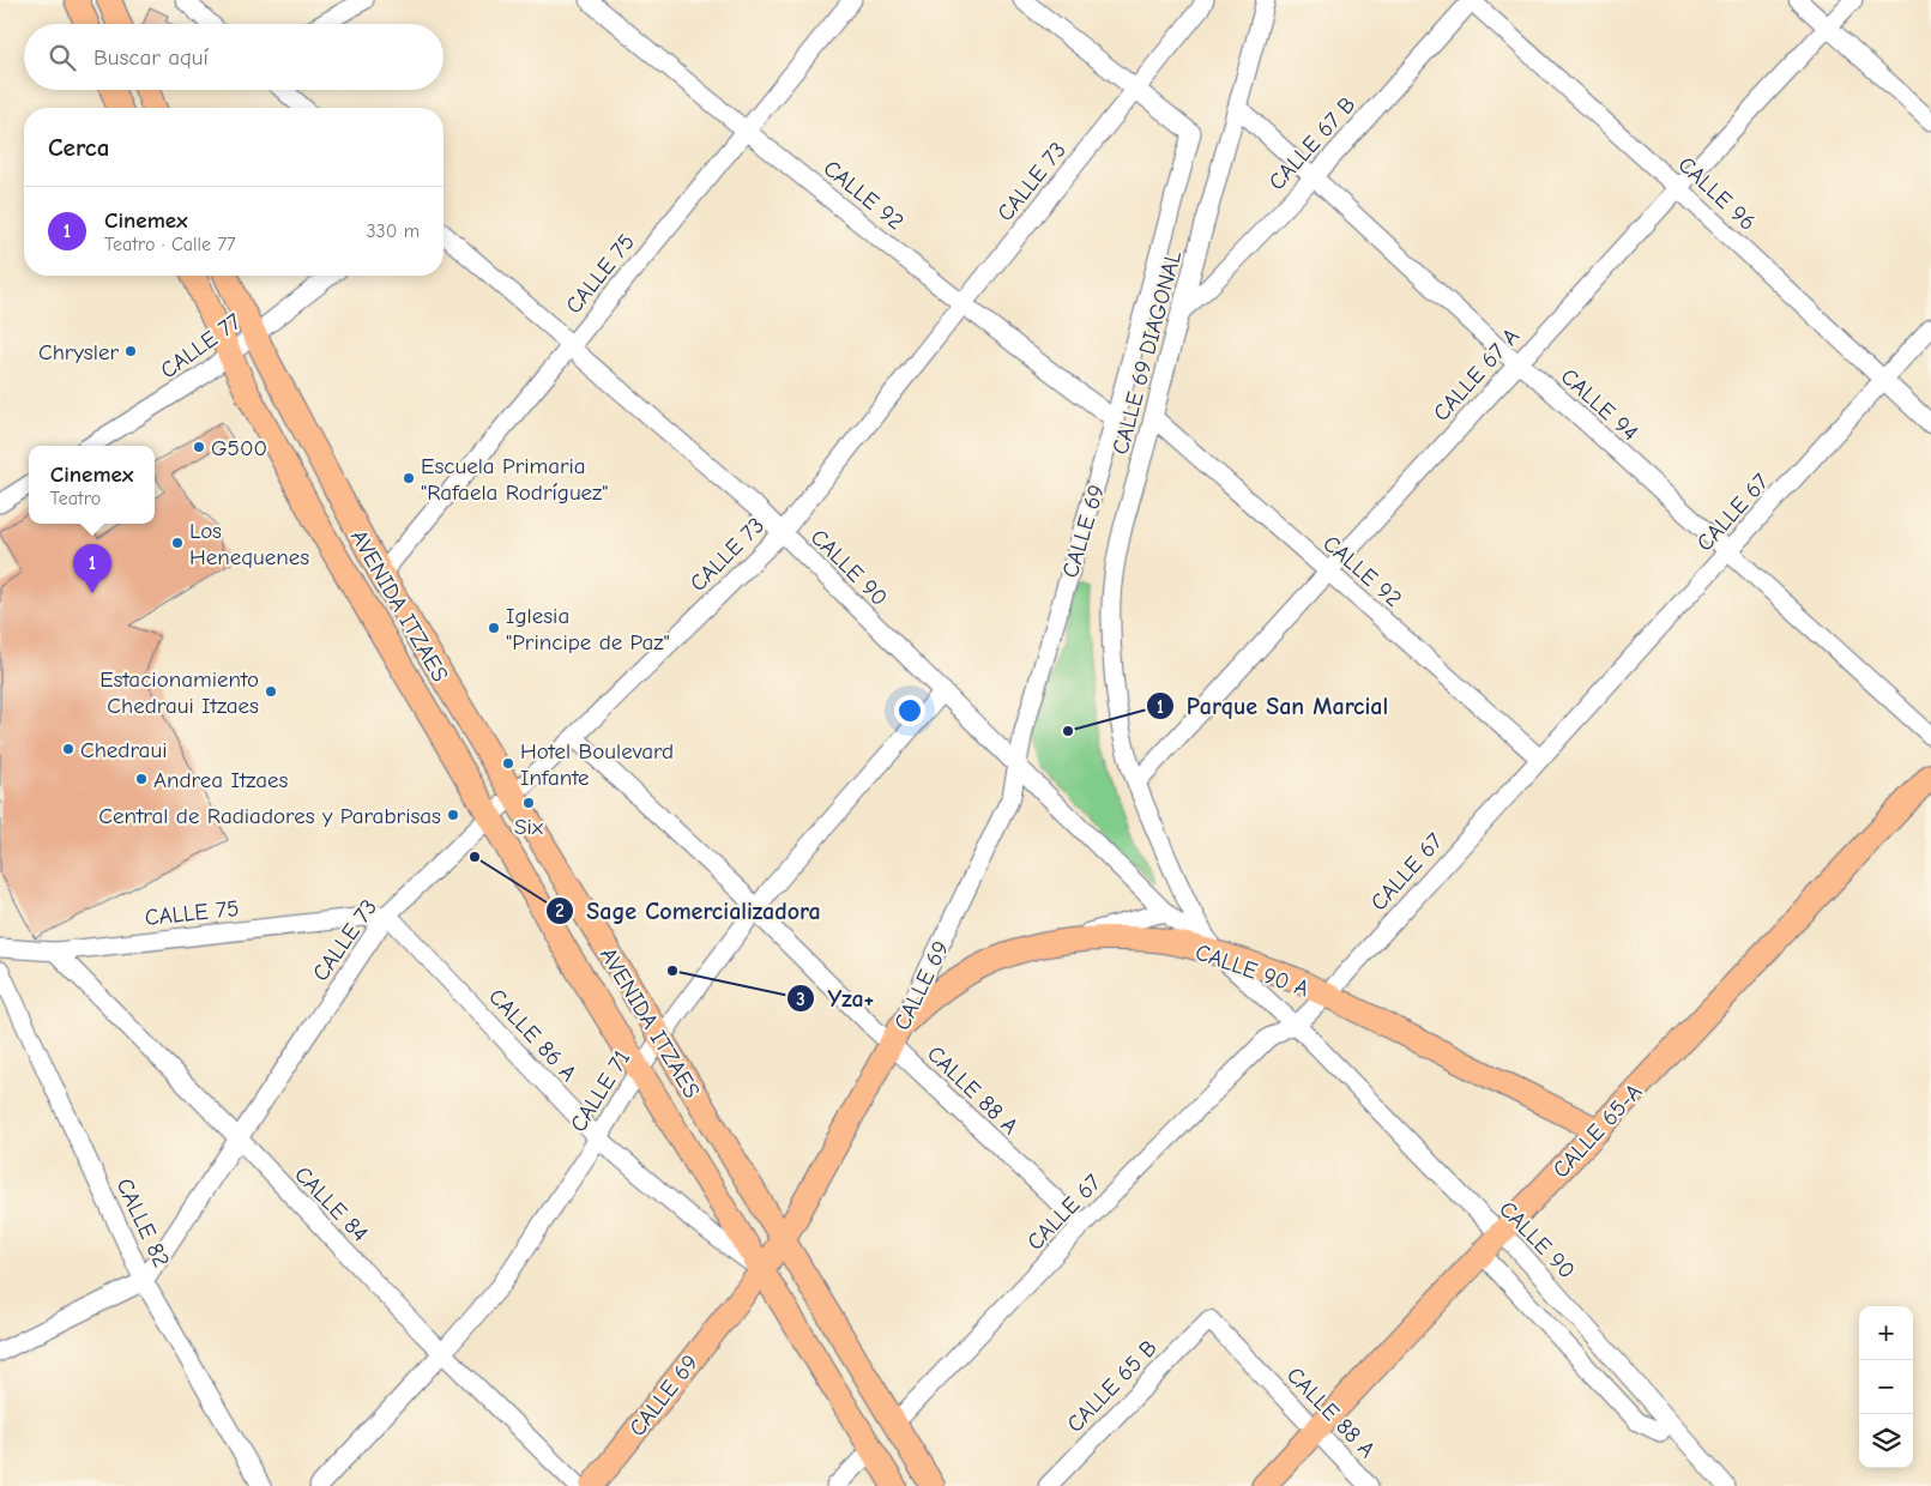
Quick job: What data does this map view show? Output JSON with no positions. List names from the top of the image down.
{
  "streets": {
    "main road": [
      "CALLE 69",
      "AVENIDA ITZAES",
      "CALLE 90 A",
      "CALLE 65-A"
    ],
    "street": [
      "CALLE 67 B",
      "CALLE 73",
      "CALLE 96",
      "CALLE 92",
      "CALLE 75",
      "CALLE 77",
      "CALLE 69 DIAGONAL",
      "CALLE 67 A",
      "CALLE 94",
      "CALLE 67",
      "CALLE 90",
      "CALLE 86 A",
      "CALLE 88 A",
      "CALLE 71",
      "CALLE 84",
      "CALLE 82",
      "CALLE 65 B"
    ]
  },
  "crossings": [
    ["CALLE 67 B", "CALLE 96"],
    ["CALLE 67 B", "CALLE 69 DIAGONAL"],
    ["CALLE 67 B", "CALLE 94"],
    ["CALLE 73", "CALLE 92"],
    ["CALLE 73", "CALLE 75"],
    ["CALLE 73", "CALLE 69"],
    ["CALLE 73", "CALLE 90"],
    ["CALLE 73", "AVENIDA ITZAES"],
    ["CALLE 73", "CALLE 86 A"],
    ["CALLE 73", "CALLE 88 A"],
    ["CALLE 73", "CALLE 84"],
    ["CALLE 73", "CALLE 82"],
    ["CALLE 96", "CALLE 67 A"],
    ["CALLE 96", "CALLE 67"],
    ["CALLE 92", "CALLE 75"],
    ["CALLE 92", "CALLE 69 DIAGONAL"],
    ["CALLE 92", "CALLE 67 A"],
    ["CALLE 92", "CALLE 67"],
    ["CALLE 92", "CALLE 69"],
    ["CALLE 75", "CALLE 90"],
    ["CALLE 75", "AVENIDA ITZAES"],
    ["CALLE 75", "CALLE 86 A"],
    ["CALLE 75", "CALLE 84"],
    ["CALLE 77", "AVENIDA ITZAES"],
    ["CALLE 69 DIAGONAL", "CALLE 67 A"],
    ["CALLE 69 DIAGONAL", "CALLE 94"],
    ["CALLE 69 DIAGONAL", "CALLE 90"],
    ["CALLE 69 DIAGONAL", "CALLE 90 A"],
    ["CALLE 67 A", "CALLE 94"],
    ["CALLE 94", "CALLE 67"],
    ["CALLE 67", "CALLE 90"],
    ["CALLE 67", "AVENIDA ITZAES"],
    ["CALLE 67", "CALLE 90 A"],
    ["CALLE 67", "CALLE 88 A"],
    ["CALLE 69", "CALLE 90"],
    ["CALLE 69", "AVENIDA ITZAES"],
    ["CALLE 69", "CALLE 90 A"],
    ["CALLE 69", "CALLE 86 A"],
    ["CALLE 69", "CALLE 88 A"],
    ["CALLE 90", "CALLE 90 A"],
    ["CALLE 90", "CALLE 71"],
    ["CALLE 90", "CALLE 65-A"],
    ["AVENIDA ITZAES", "CALLE 86 A"],
    ["AVENIDA ITZAES", "CALLE 71"],
    ["CALLE 90 A", "CALLE 88 A"],
    ["CALLE 90 A", "CALLE 65-A"],
    ["CALLE 86 A", "CALLE 71"],
    ["CALLE 88 A", "CALLE 71"],
    ["CALLE 88 A", "CALLE 65-A"],
    ["CALLE 88 A", "CALLE 65 B"],
    ["CALLE 71", "CALLE 84"]
  ],
  "places": [
    "Chrysler",
    "G500",
    "Escuela Primaria \"Rafaela Rodríguez\"",
    "Los Henequenes",
    "Iglesia \"Principe de Paz\"",
    "Estacionamiento Chedraui Itzaes",
    "Parque San Marcial",
    "Chedraui",
    "Hotel Boulevard Infante",
    "Andrea Itzaes",
    "Six",
    "Central de Radiadores y Parabrisas",
    "Sage Comercializadora",
    "Yza+"
  ],
  "page": {
    "search": "Buscar aquí",
    "heading": "Cerca",
    "list": [
      {
        "mark": "1",
        "name": "Cinemex",
        "note": "Teatro · Calle 77",
        "value": "330 m"
      }
    ],
    "popup": ["Cinemex", "Teatro"],
    "pins": "1",
    "map_buttons": ["+", "−"]
  }
}
